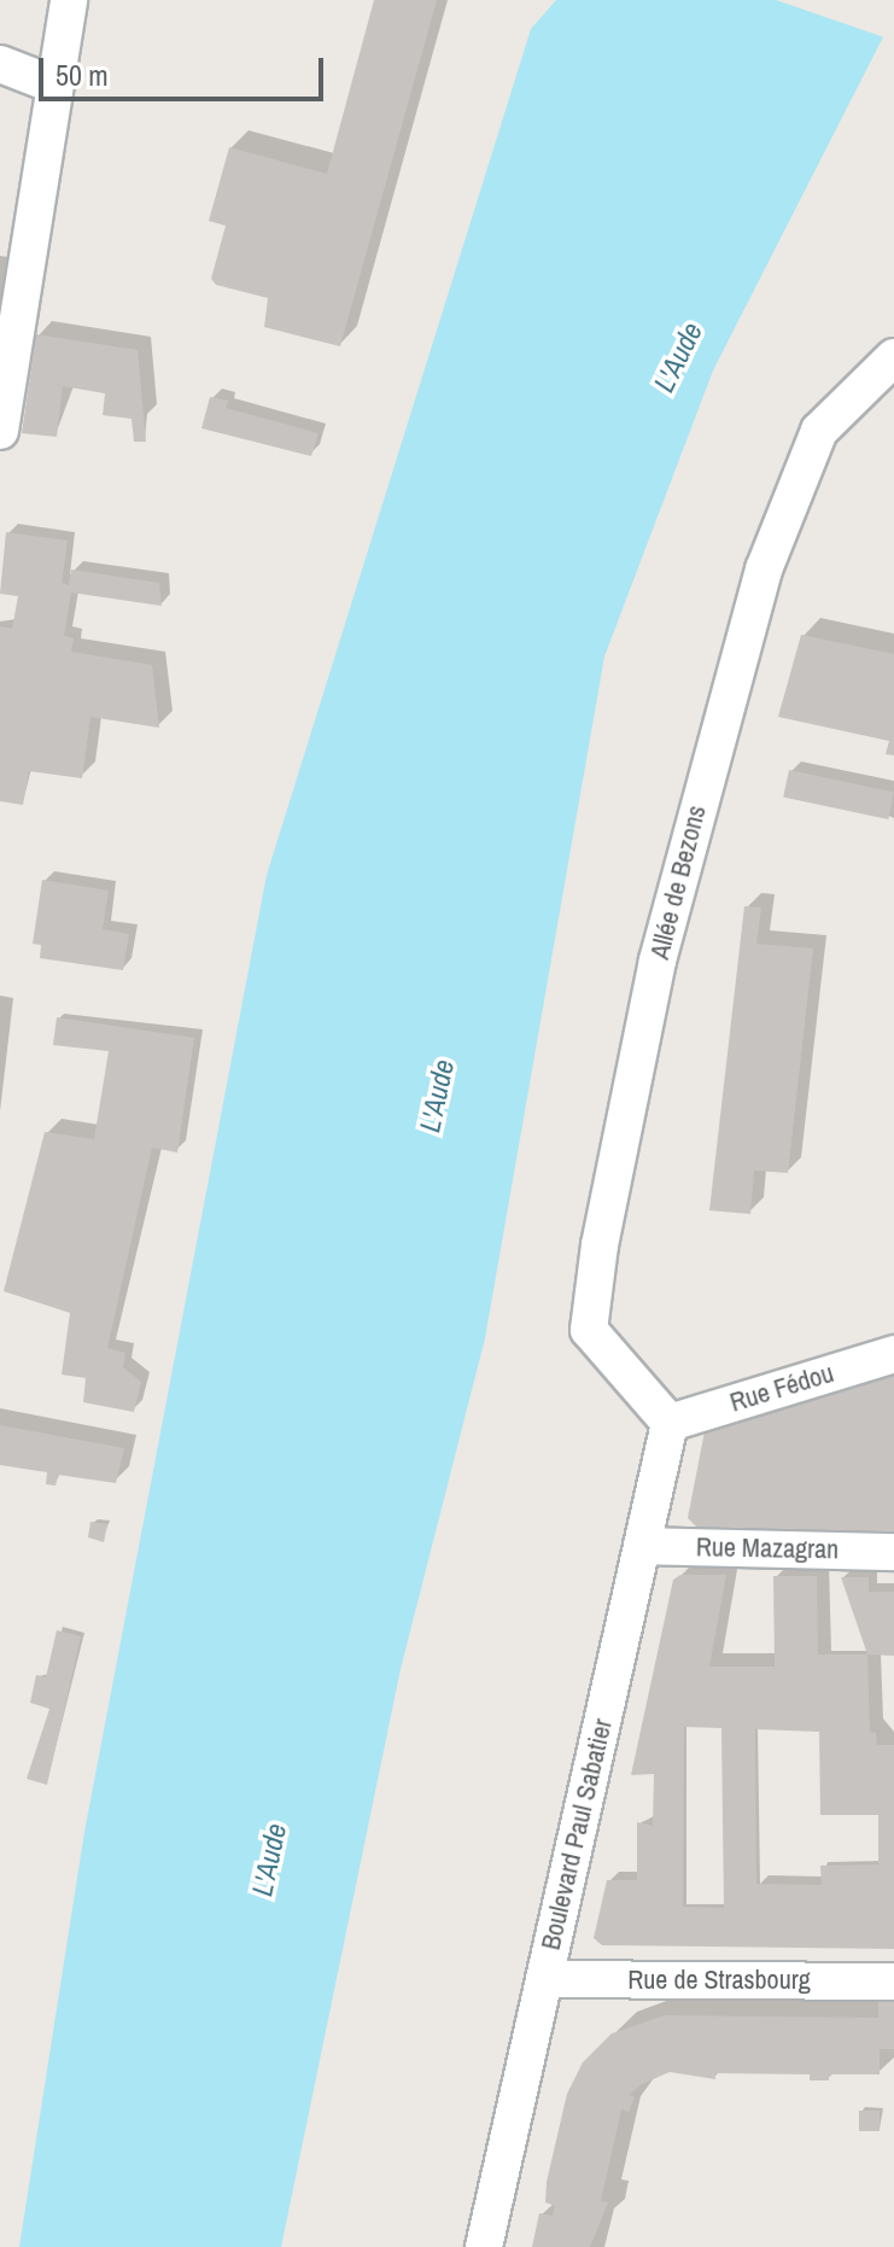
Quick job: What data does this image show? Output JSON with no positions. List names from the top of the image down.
{
  "streets": {
    "street": [
      "Allée de Bezons",
      "Rue Fédou",
      "Rue Mazagran",
      "Boulevard Paul Sabatier",
      "Rue de Strasbourg"
    ]
  },
  "crossings": [
    ["Allée de Bezons", "Rue Fédou"],
    ["Allée de Bezons", "Boulevard Paul Sabatier"],
    ["Rue Fédou", "Boulevard Paul Sabatier"],
    ["Rue Mazagran", "Boulevard Paul Sabatier"],
    ["Boulevard Paul Sabatier", "Rue de Strasbourg"]
  ],
  "water": ["L'Aude"],
  "scale_bar": "50 m"
}
